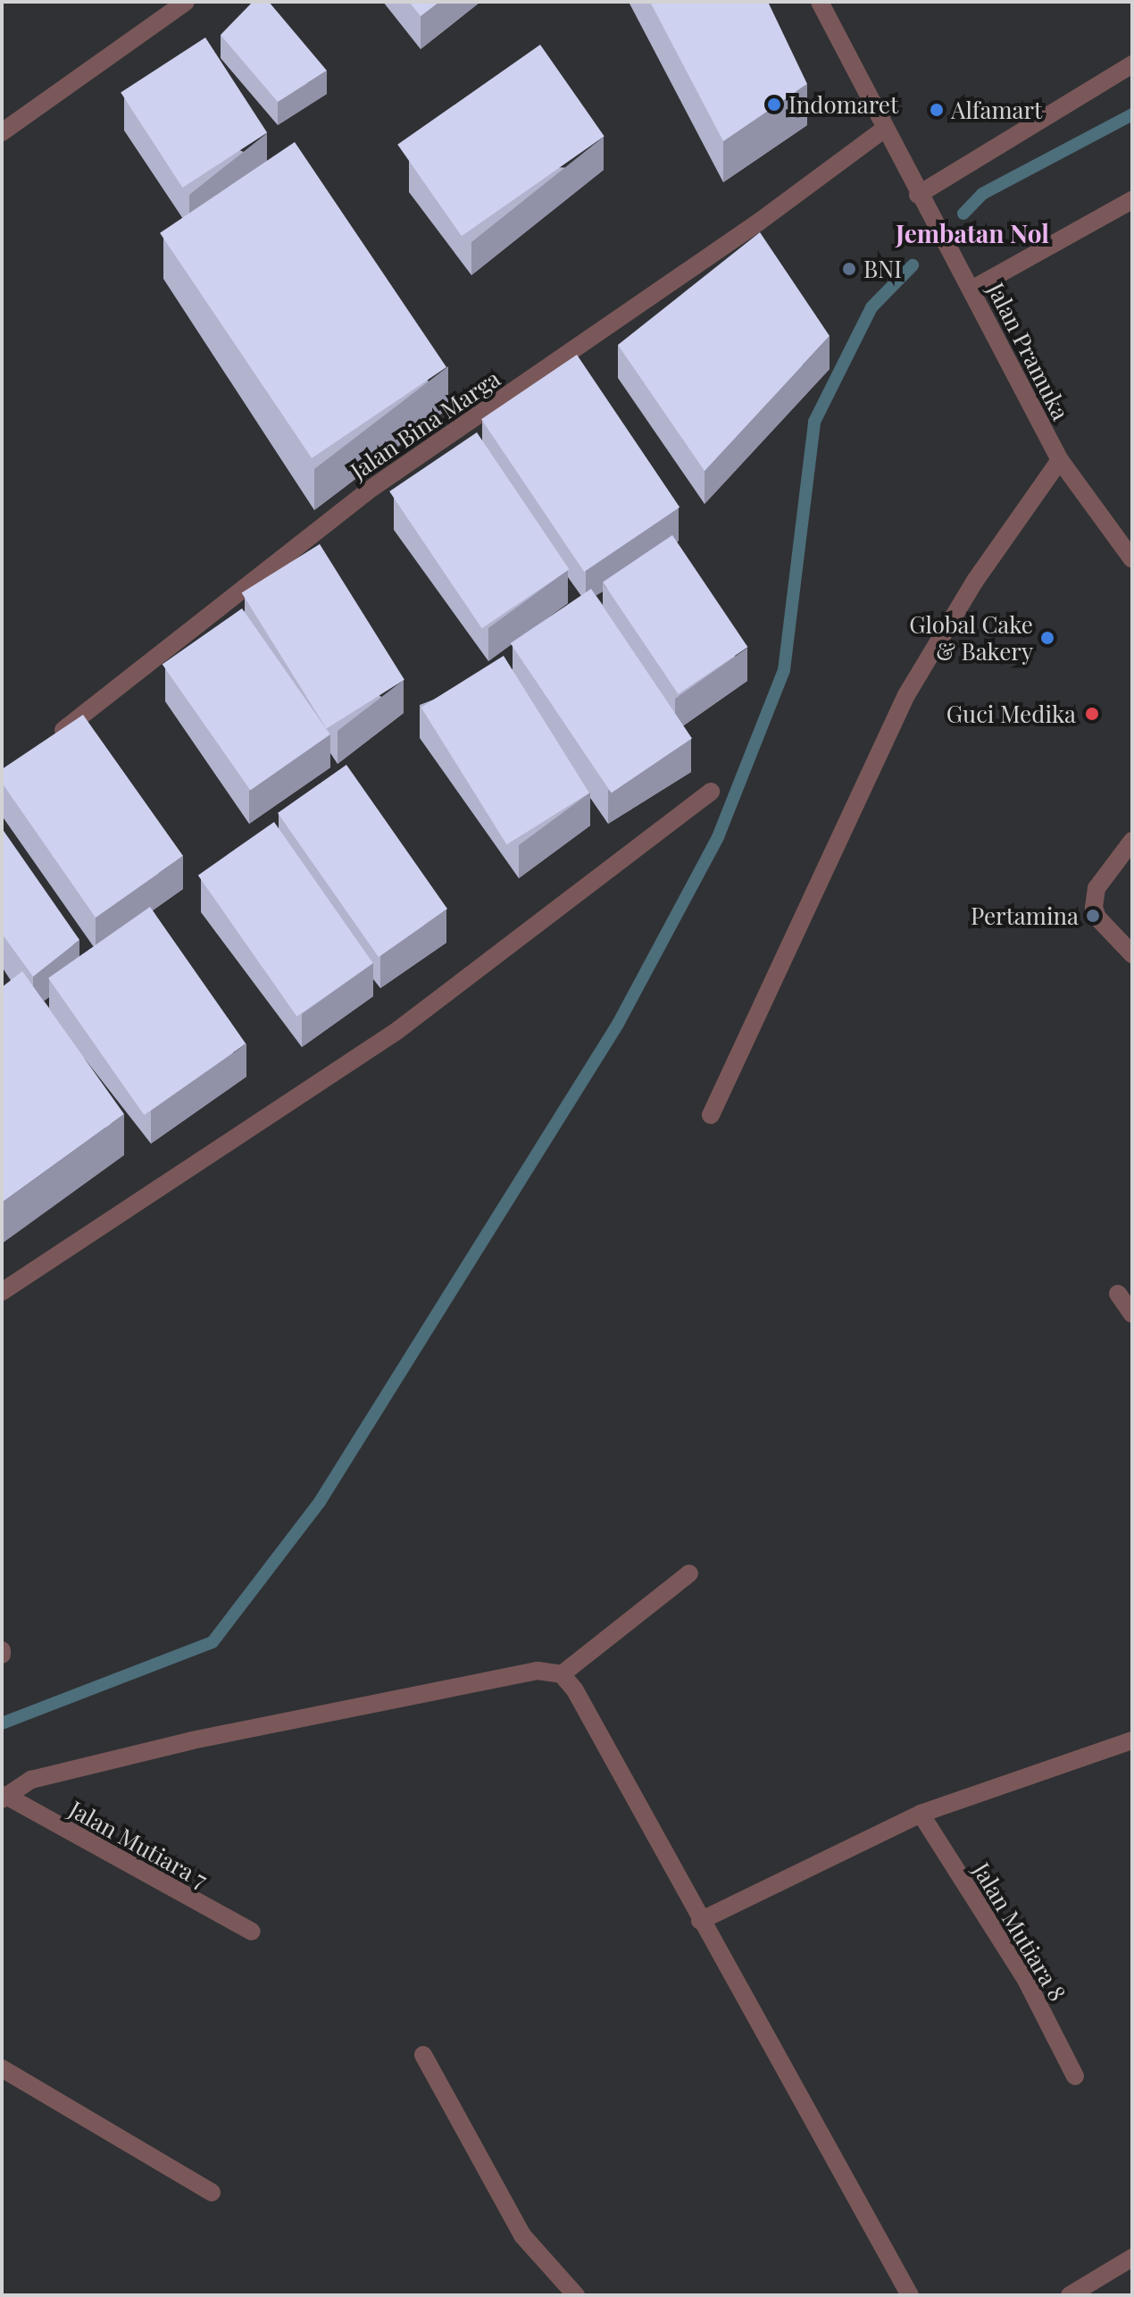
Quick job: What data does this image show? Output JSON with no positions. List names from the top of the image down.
{
  "streets": {
    "street": [
      "Jalan Pramuka",
      "Jalan Bina Marga",
      "Jalan Mutiara 7",
      "Jalan Mutiara 8"
    ]
  },
  "crossings": [
    ["Jalan Pramuka", "Jalan Bina Marga"]
  ],
  "districts": ["Jembatan Nol"],
  "places": [
    "Indomaret",
    "Alfamart",
    "BNI",
    "Global Cake & Bakery",
    "Guci Medika",
    "Pertamina"
  ]
}
